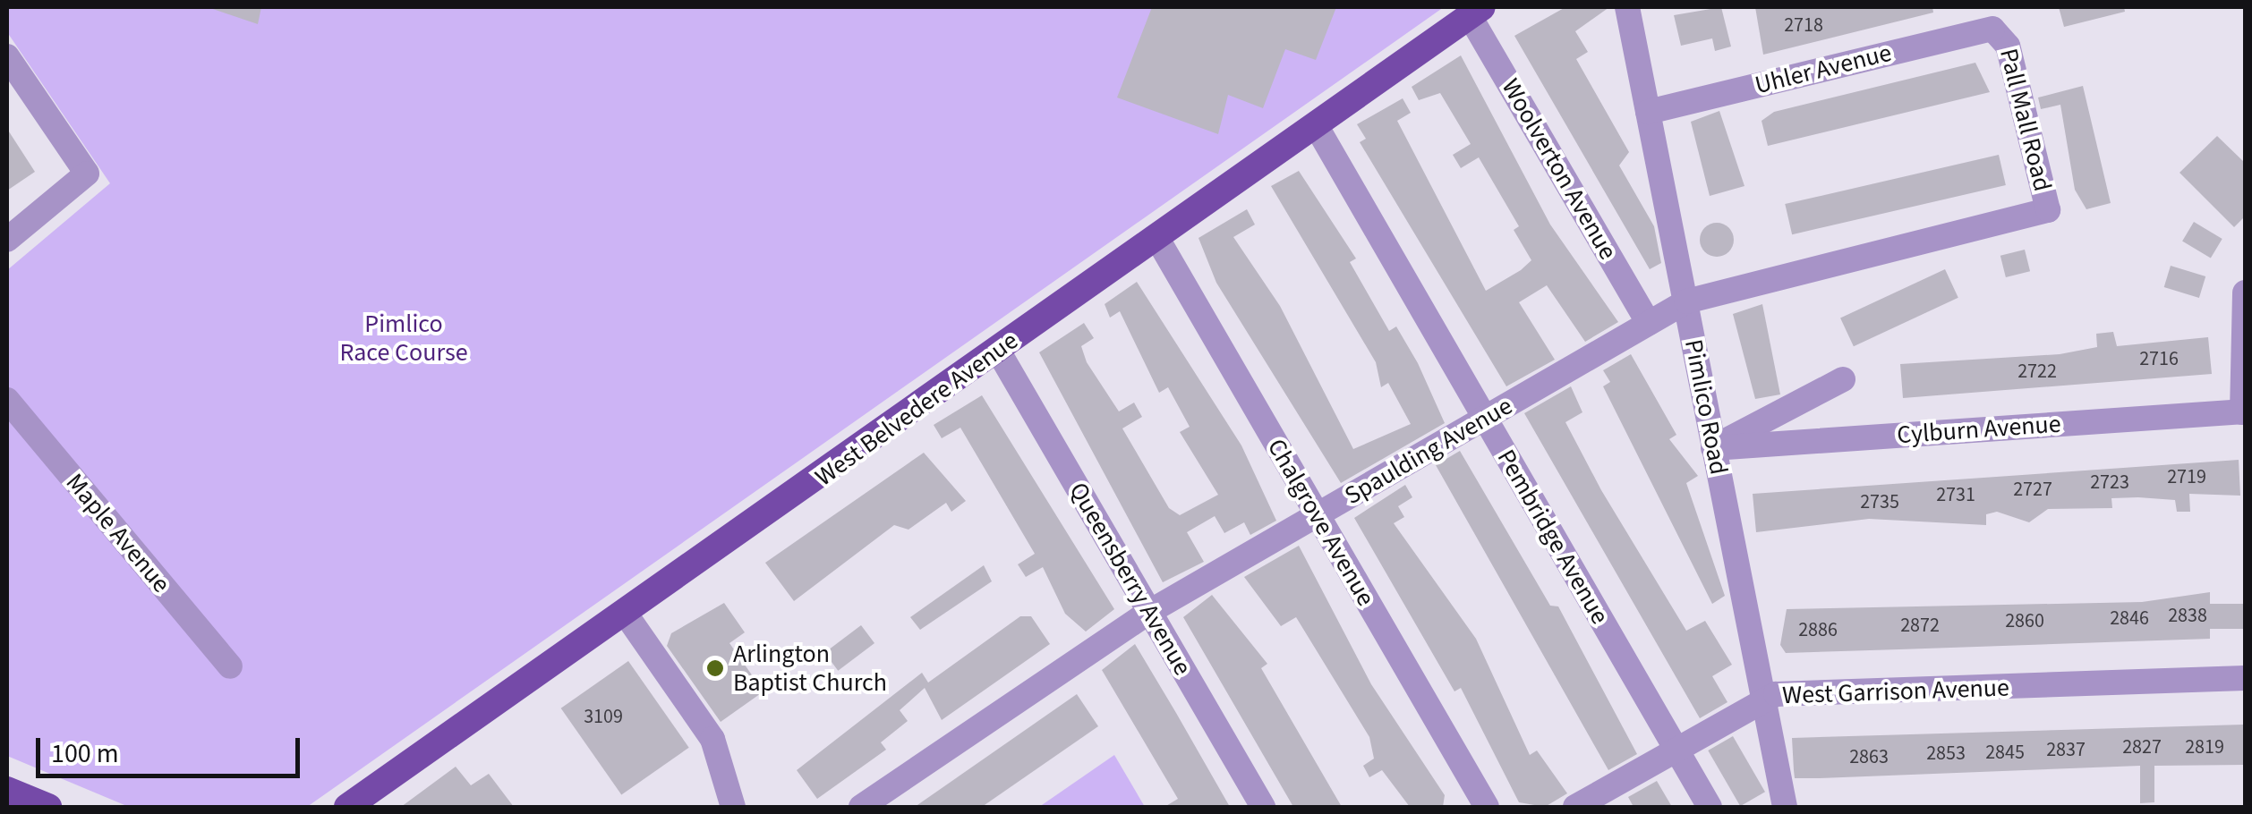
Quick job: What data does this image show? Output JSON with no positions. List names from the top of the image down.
{
  "streets": {
    "main road": ["West Belvedere Avenue"],
    "street": [
      "Uhler Avenue",
      "Pall Mall Road",
      "Woolverton Avenue",
      "Pimlico Road",
      "Cylburn Avenue",
      "Spaulding Avenue",
      "Chalgrove Avenue",
      "Maple Avenue",
      "Pembridge Avenue",
      "Queensberry Avenue",
      "West Garrison Avenue"
    ]
  },
  "crossings": [
    ["Uhler Avenue", "Pall Mall Road"],
    ["Uhler Avenue", "Pimlico Road"],
    ["Pall Mall Road", "Spaulding Avenue"],
    ["Woolverton Avenue", "West Belvedere Avenue"],
    ["Woolverton Avenue", "Spaulding Avenue"],
    ["Pimlico Road", "Cylburn Avenue"],
    ["Pimlico Road", "Spaulding Avenue"],
    ["Pimlico Road", "West Garrison Avenue"],
    ["West Belvedere Avenue", "Chalgrove Avenue"],
    ["West Belvedere Avenue", "Pembridge Avenue"],
    ["West Belvedere Avenue", "Queensberry Avenue"],
    ["Spaulding Avenue", "Chalgrove Avenue"],
    ["Spaulding Avenue", "Pembridge Avenue"],
    ["Spaulding Avenue", "Queensberry Avenue"],
    ["Pembridge Avenue", "West Garrison Avenue"]
  ],
  "parks": ["Pimlico Race Course"],
  "places": ["Arlington Baptist Church"],
  "house_numbers": [
    "2718",
    "2716",
    "2722",
    "2719",
    "2723",
    "2727",
    "2731",
    "2735",
    "2838",
    "2846",
    "2860",
    "2872",
    "2886",
    "3109",
    "2827",
    "2819",
    "2837",
    "2845",
    "2853",
    "2863"
  ],
  "scale_bar": "100 m"
}
